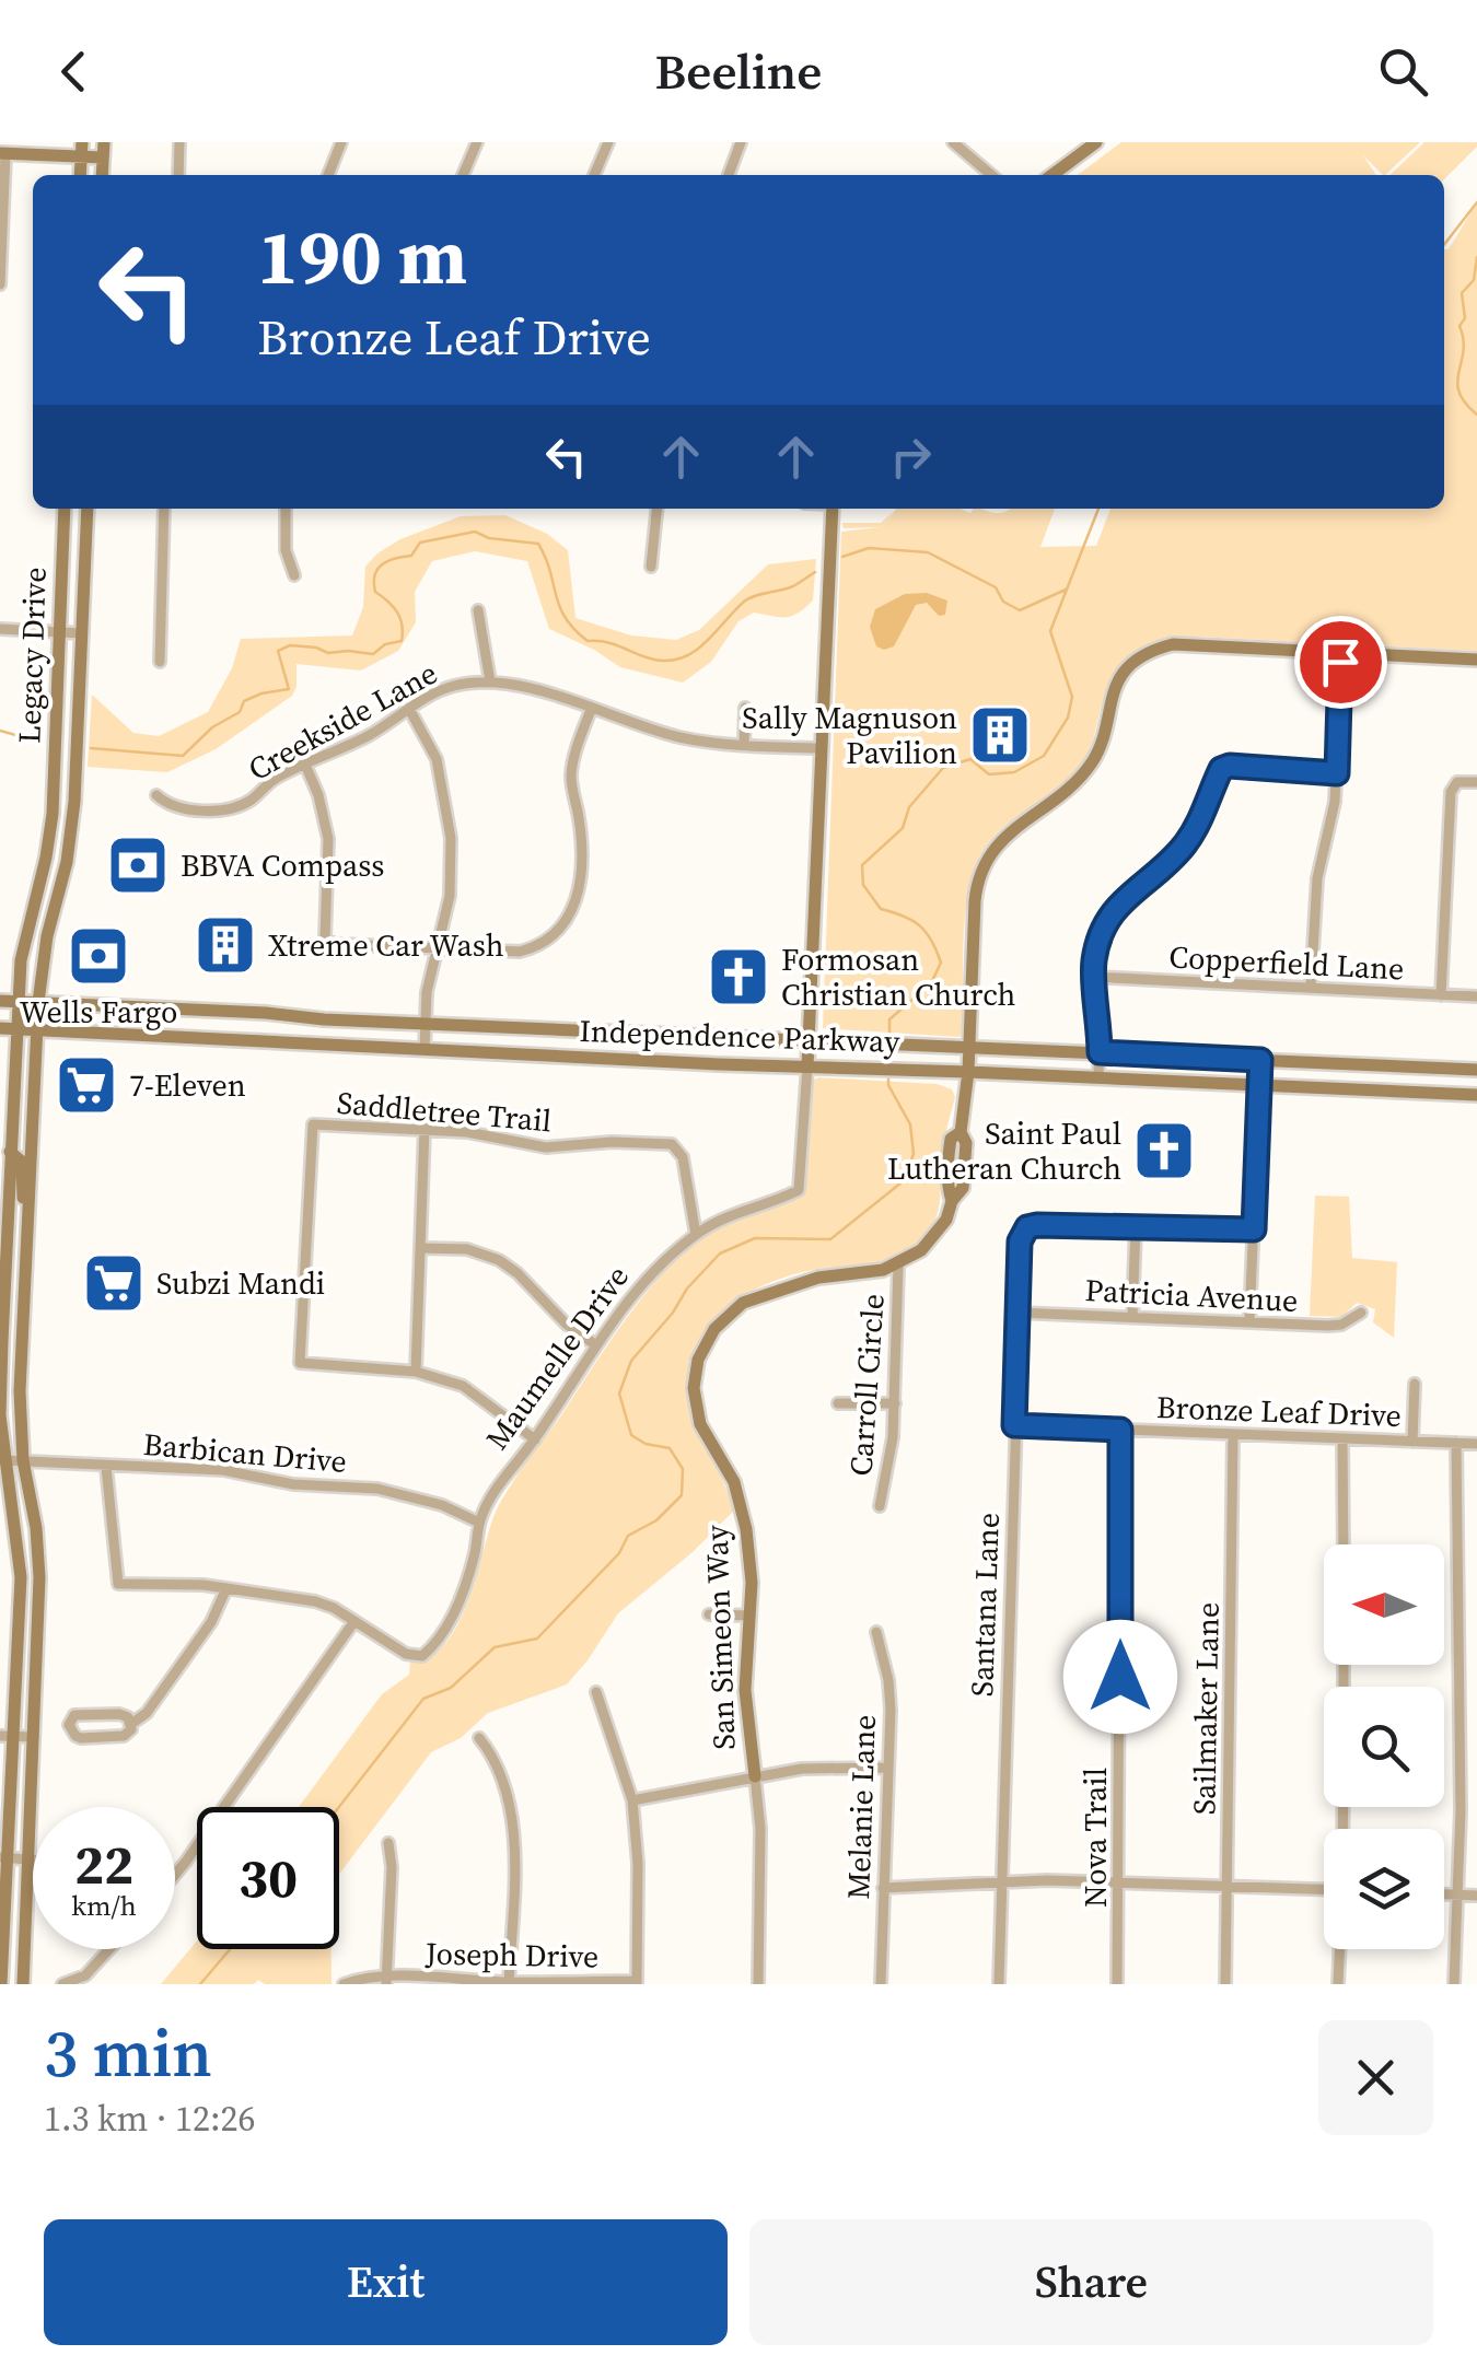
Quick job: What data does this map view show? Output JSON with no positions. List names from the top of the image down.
{
  "streets": {
    "main road": [
      "Legacy Drive",
      "Independence Parkway",
      "Maumelle Drive",
      "San Simeon Way"
    ],
    "street": [
      "Creekside Lane",
      "Copperfield Lane",
      "Saddletree Trail",
      "Patricia Avenue",
      "Carroll Circle",
      "Bronze Leaf Drive",
      "Barbican Drive",
      "Santana Lane",
      "Sailmaker Lane",
      "Melanie Lane",
      "Nova Trail",
      "Joseph Drive"
    ]
  },
  "crossings": [
    ["Legacy Drive", "Independence Parkway"],
    ["Legacy Drive", "Barbican Drive"],
    ["Creekside Lane", "Maumelle Drive"],
    ["Independence Parkway", "Maumelle Drive"],
    ["Saddletree Trail", "Maumelle Drive"],
    ["Patricia Avenue", "Santana Lane"],
    ["Maumelle Drive", "Barbican Drive"],
    ["Carroll Circle", "San Simeon Way"],
    ["Bronze Leaf Drive", "Santana Lane"],
    ["Bronze Leaf Drive", "Sailmaker Lane"],
    ["Bronze Leaf Drive", "Nova Trail"]
  ],
  "places": {
    "building": ["Sally Magnuson Pavilion", "Xtreme Car Wash"],
    "bank": ["BBVA Compass", "Wells Fargo"],
    "church": ["Formosan Christian Church", "Saint Paul Lutheran Church"],
    "supermarket": ["7-Eleven", "Subzi Mandi"]
  },
  "north": "left",
  "page": {
    "header": "Beeline",
    "turn": ["190 m", "Bronze Leaf Drive"],
    "speed": "22 km/h",
    "limit": "30",
    "heading": ["3 min", "1.3 km · 12:26"],
    "buttons": ["Exit", "Share"]
  }
}
